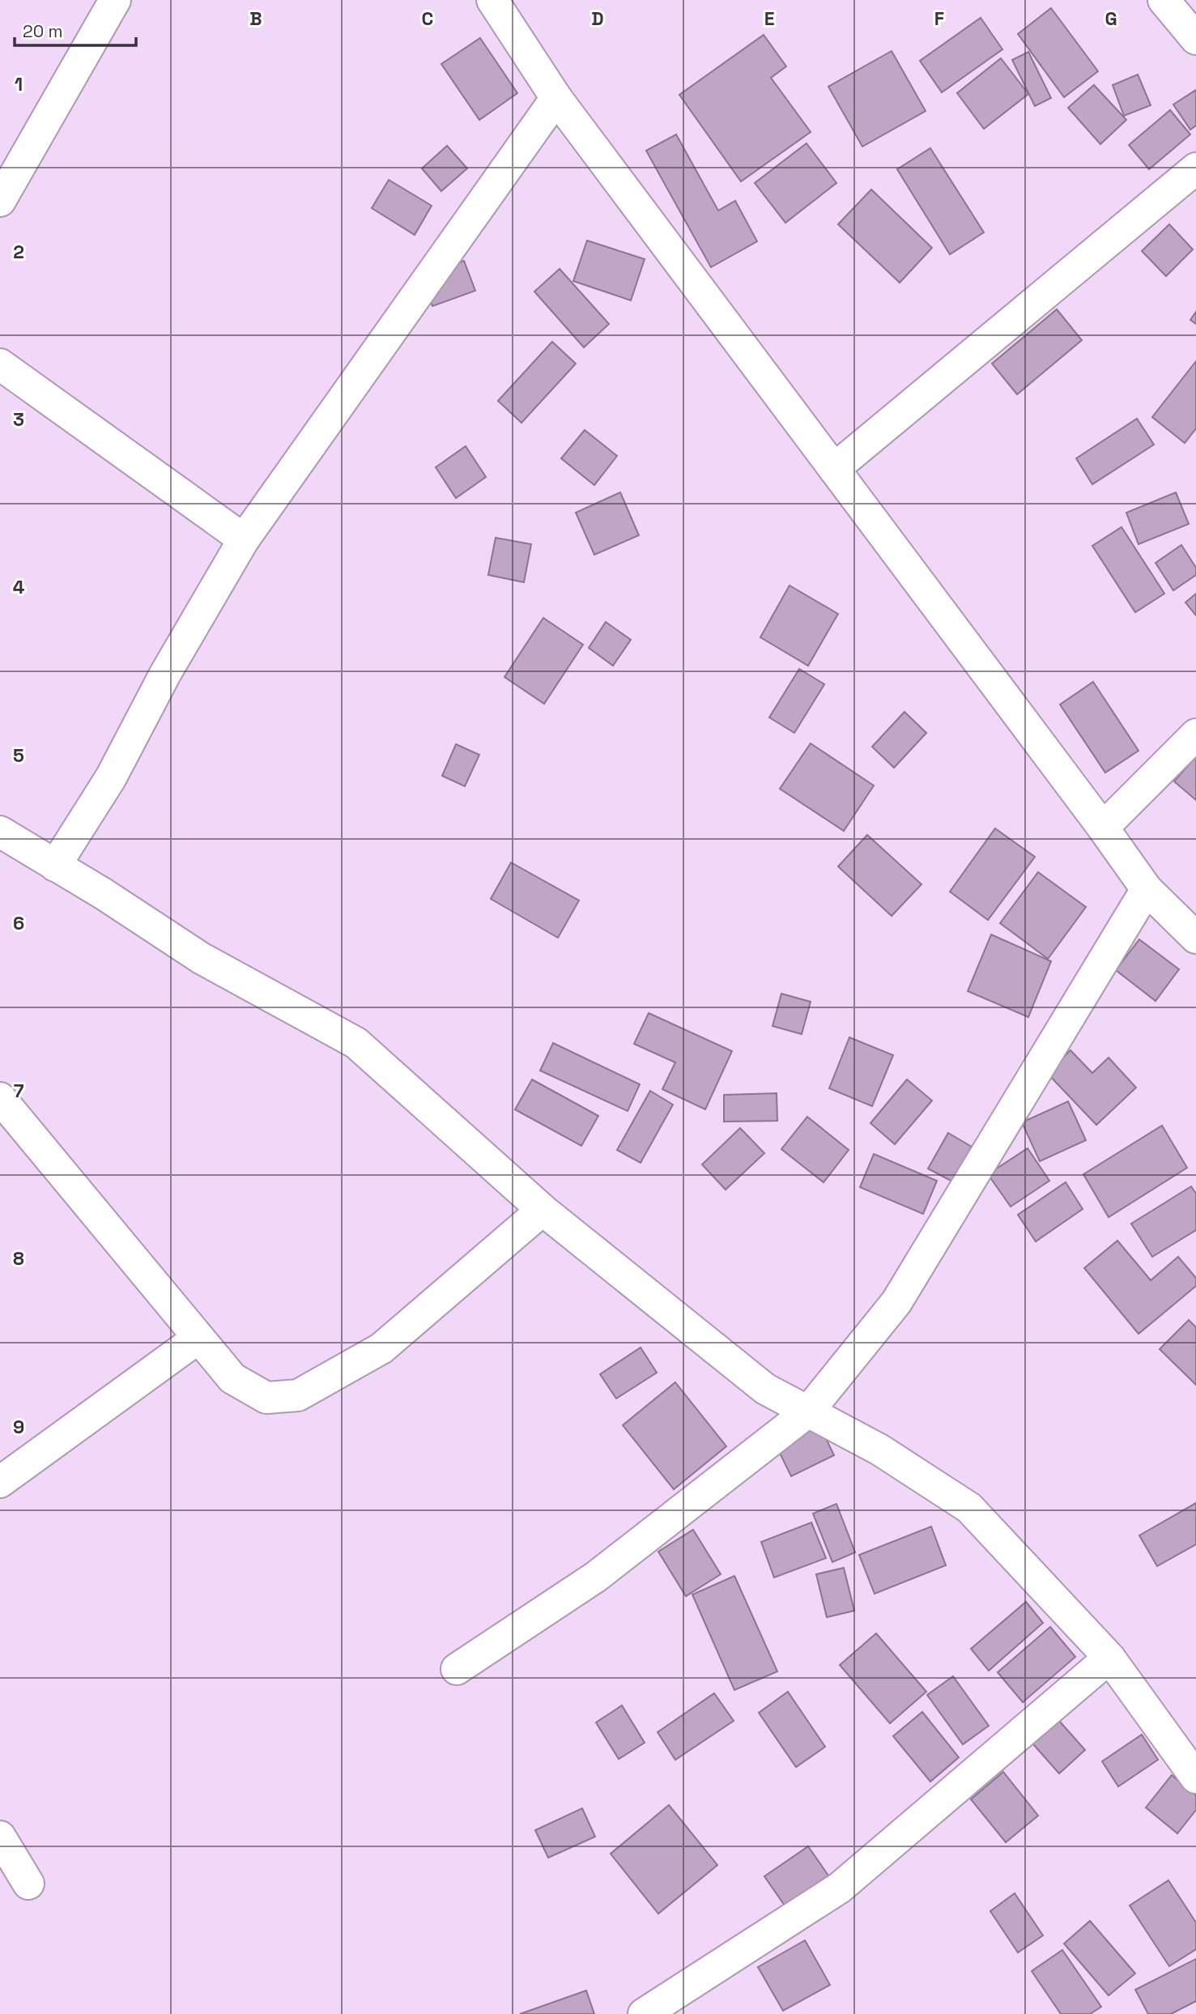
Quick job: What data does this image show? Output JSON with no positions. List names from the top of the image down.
{
  "scale_bar": "20 m",
  "grid": {
    "columns": [
      "B",
      "C",
      "D",
      "E",
      "F",
      "G"
    ],
    "rows": [
      "1",
      "2",
      "3",
      "4",
      "5",
      "6",
      "7",
      "8",
      "9"
    ]
  }
}
